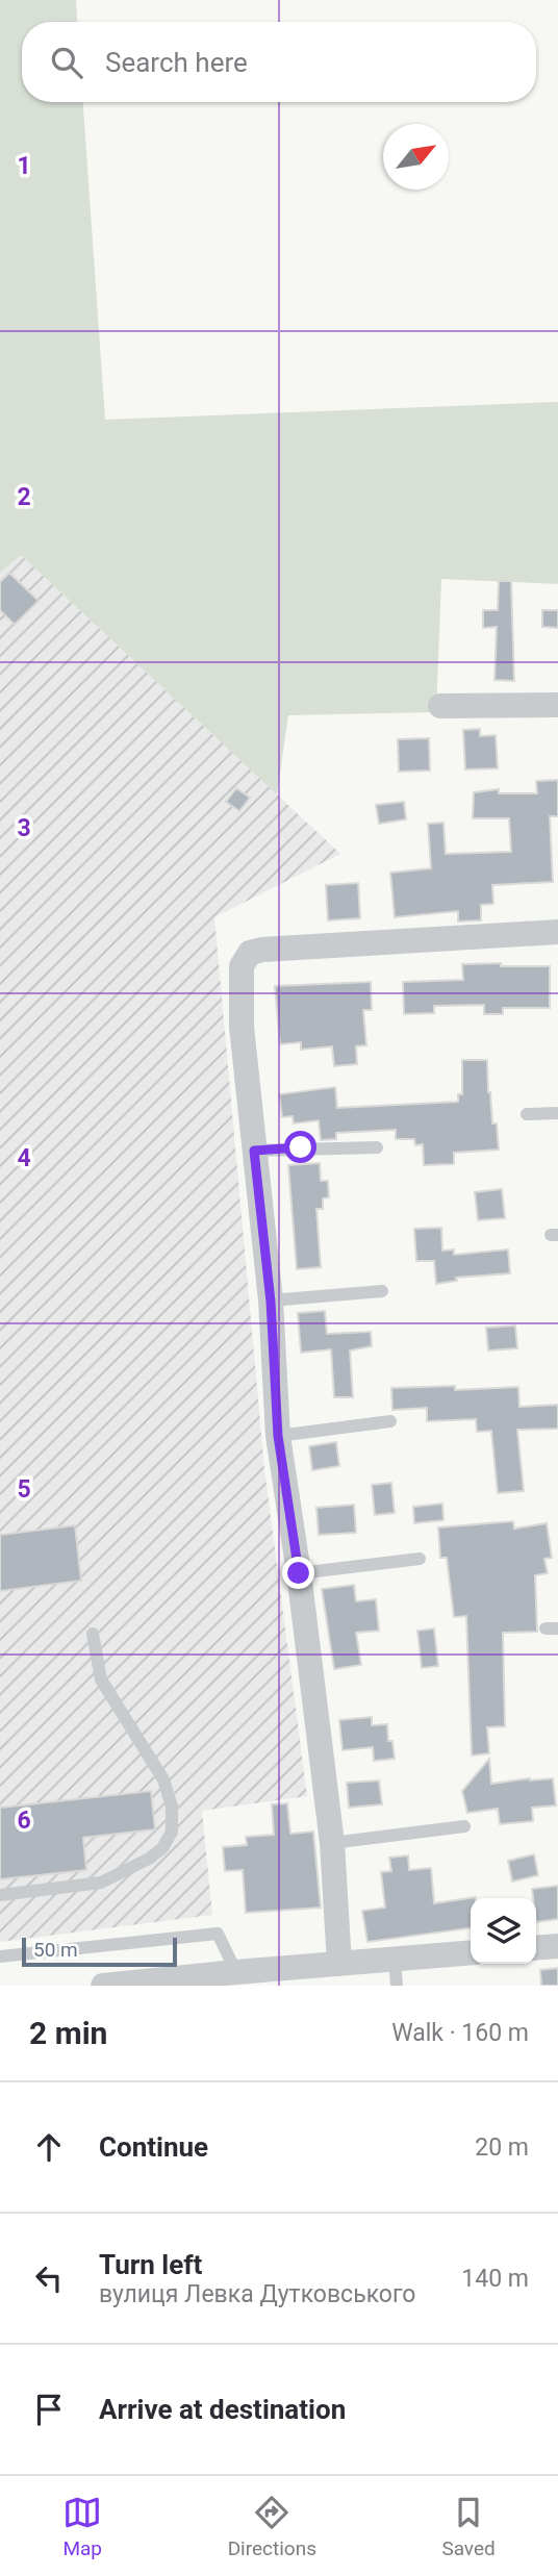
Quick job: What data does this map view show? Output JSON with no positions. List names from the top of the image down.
{
  "scale_bar": "50 m",
  "north": "top right",
  "page": {
    "search": "Search here",
    "scale": "50 m",
    "heading": ["2 min", "Walk · 160 m"],
    "list": [
      ["Continue", "20 m"],
      ["Turn left", "вулиця Левка Дутковського", "140 m"],
      "Arrive at destination"
    ],
    "nav": ["Map", "Directions", "Saved"]
  },
  "grid": {
    "rows": [
      "1",
      "2",
      "3",
      "4",
      "5",
      "6"
    ]
  }
}
